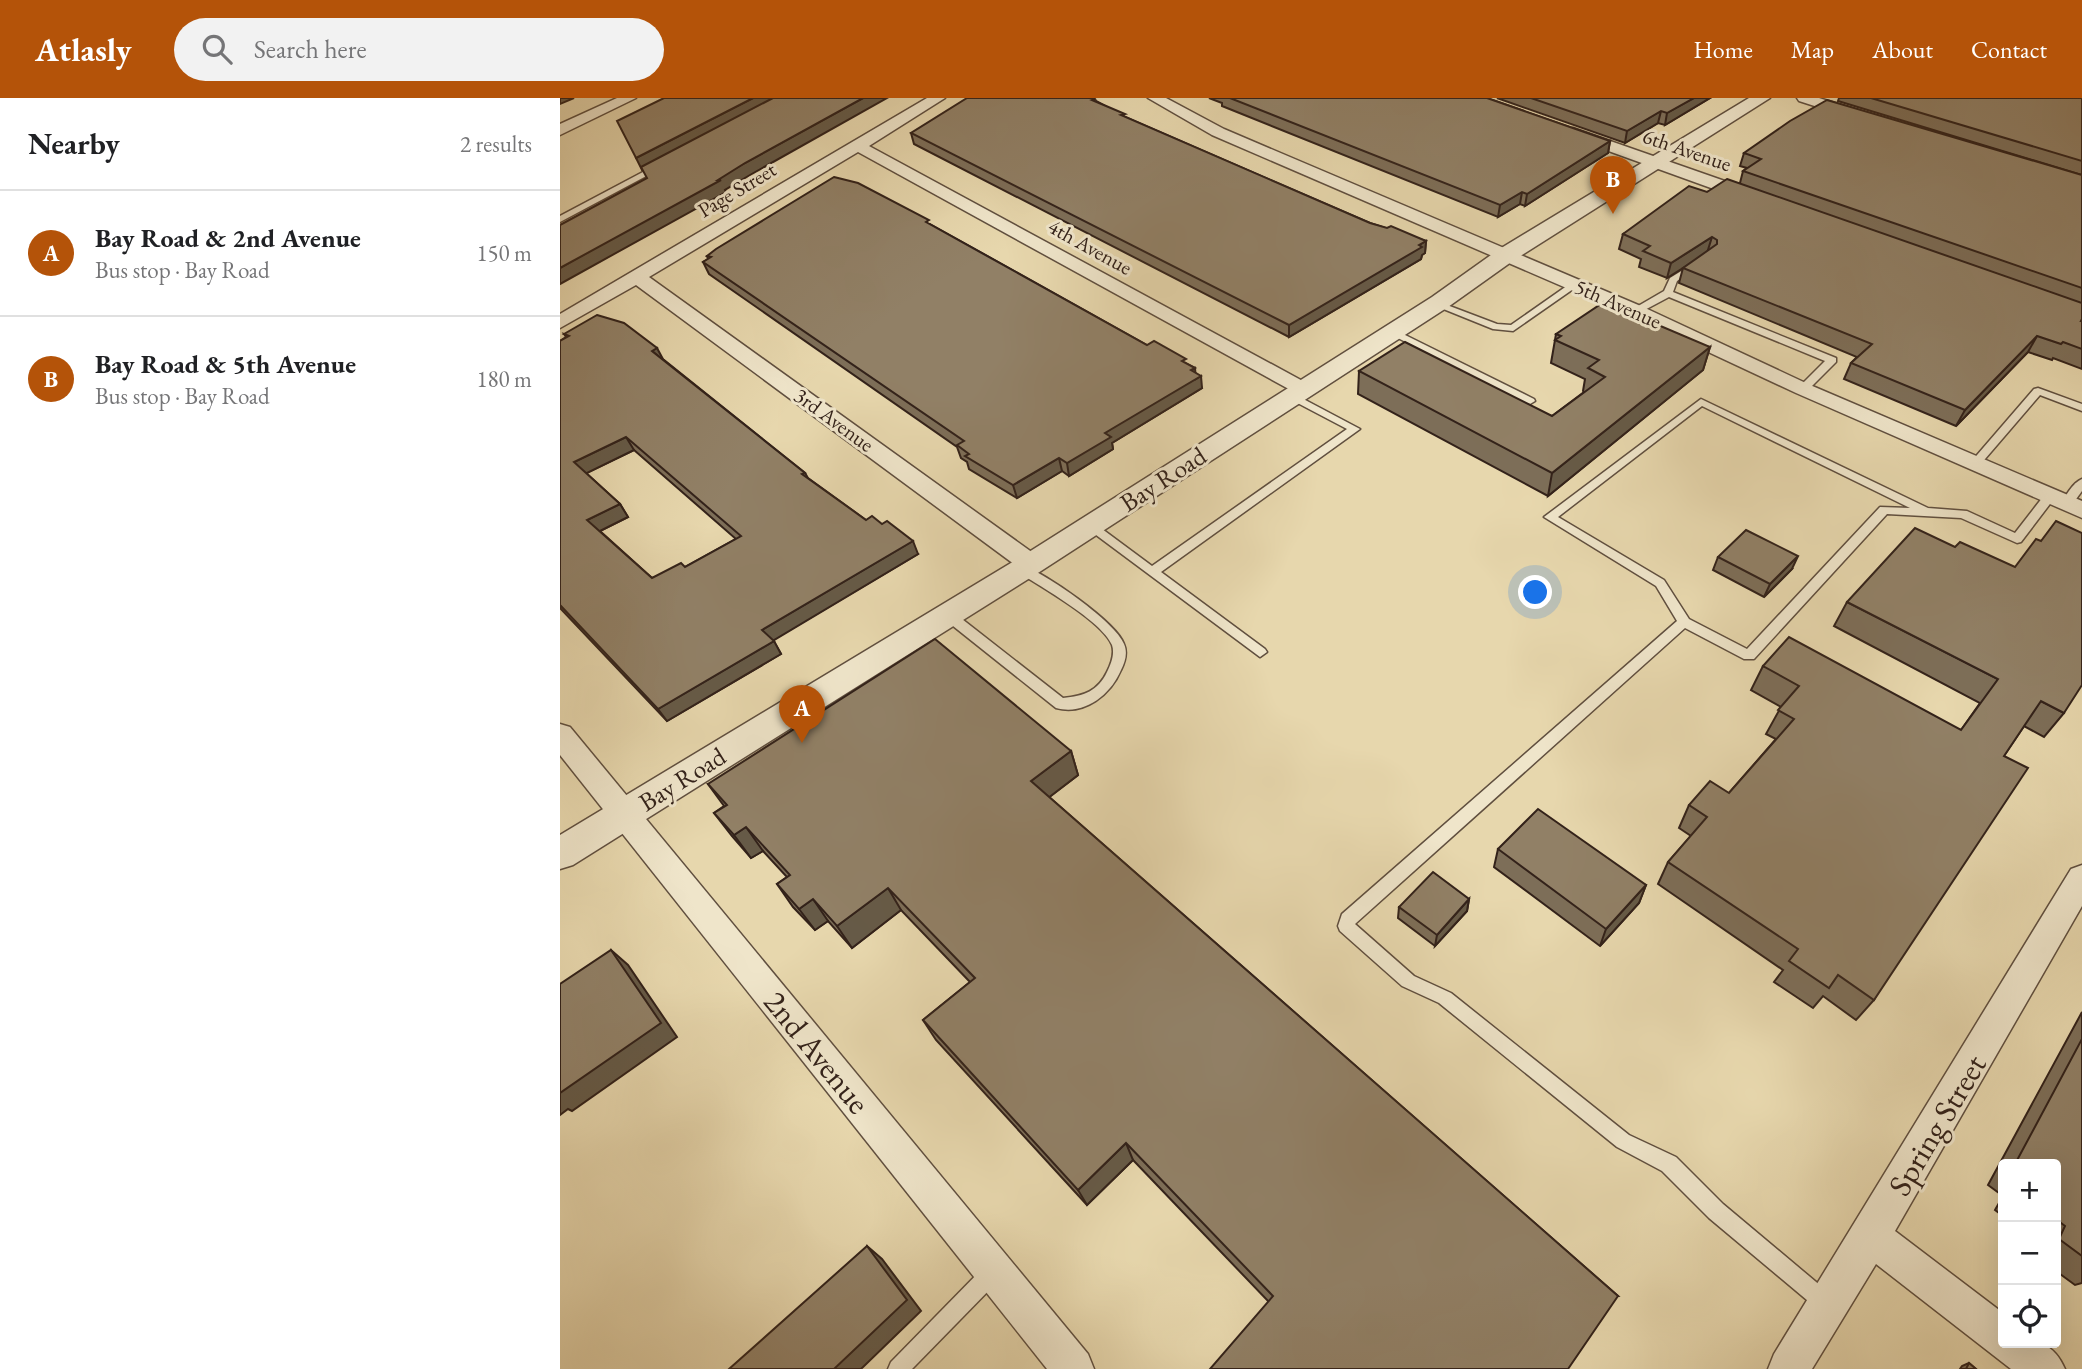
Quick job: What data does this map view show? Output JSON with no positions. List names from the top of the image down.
{
  "streets": {
    "street": [
      "6th Avenue",
      "Page Street",
      "4th Avenue",
      "5th Avenue",
      "3rd Avenue",
      "Bay Road",
      "2nd Avenue",
      "Spring Street"
    ]
  },
  "crossings": [
    ["6th Avenue", "Bay Road"],
    ["Page Street", "4th Avenue"],
    ["Page Street", "3rd Avenue"],
    ["4th Avenue", "Bay Road"],
    ["5th Avenue", "Bay Road"],
    ["3rd Avenue", "Bay Road"],
    ["Bay Road", "2nd Avenue"]
  ],
  "page": {
    "header": "Atlasly",
    "search": "Search here",
    "nav": [
      "Home",
      "Map",
      "About",
      "Contact"
    ],
    "heading": ["Nearby", "2 results"],
    "pins": ["B", "A"],
    "list": [
      {
        "mark": "A",
        "name": "Bay Road & 2nd Avenue",
        "note": "Bus stop · Bay Road",
        "value": "150 m"
      },
      {
        "mark": "B",
        "name": "Bay Road & 5th Avenue",
        "note": "Bus stop · Bay Road",
        "value": "180 m"
      }
    ],
    "map_buttons": ["+", "−"]
  }
}
